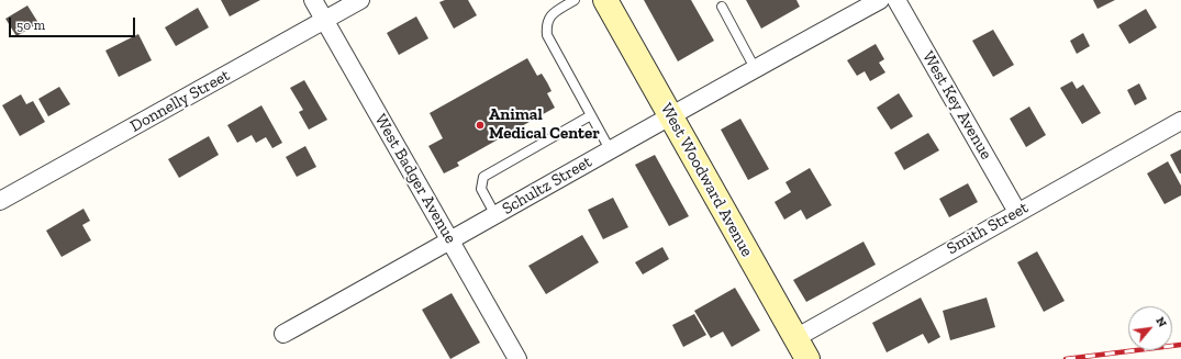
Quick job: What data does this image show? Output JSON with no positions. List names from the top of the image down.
{
  "streets": {
    "street": [
      "Donnelly Street",
      "West Key Avenue",
      "West Badger Avenue",
      "West Woodward Avenue",
      "Schultz Street",
      "Smith Street"
    ]
  },
  "crossings": [
    ["Donnelly Street", "West Badger Avenue"],
    ["West Key Avenue", "Smith Street"],
    ["West Badger Avenue", "Schultz Street"],
    ["West Woodward Avenue", "Schultz Street"],
    ["West Woodward Avenue", "Smith Street"]
  ],
  "places": ["Animal Medical Center"],
  "scale_bar": "50 m",
  "north": "top right"
}
